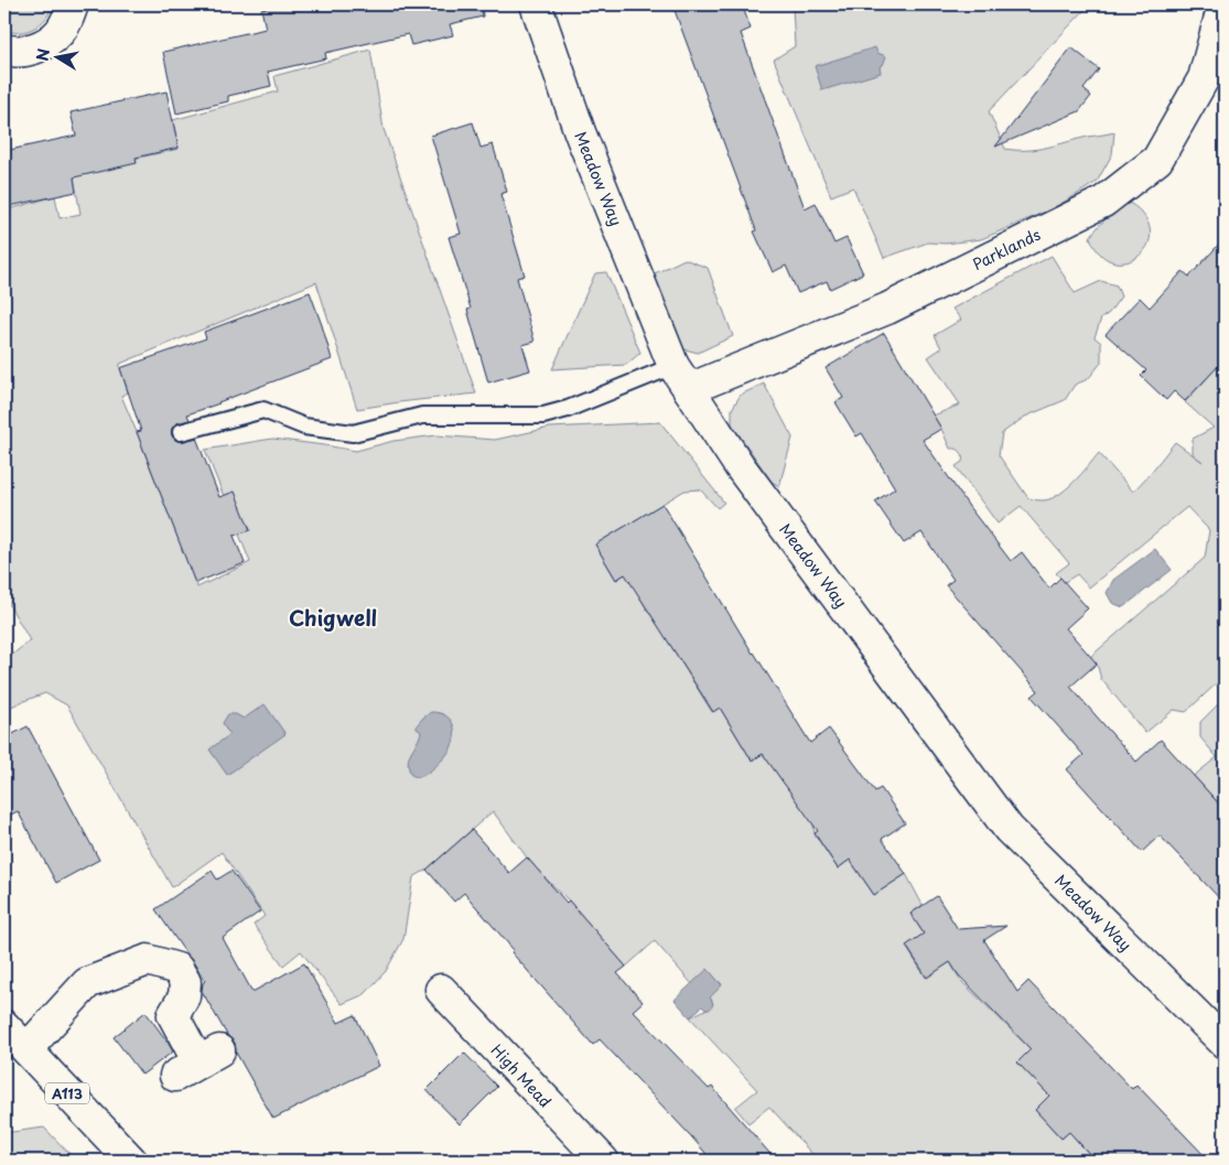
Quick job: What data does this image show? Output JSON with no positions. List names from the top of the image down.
{
  "streets": {
    "street": [
      "Meadow Way",
      "Parklands",
      "High Mead",
      "A113"
    ]
  },
  "crossings": [
    ["Meadow Way", "Parklands"]
  ],
  "districts": ["Chigwell"],
  "north": "left"
}
